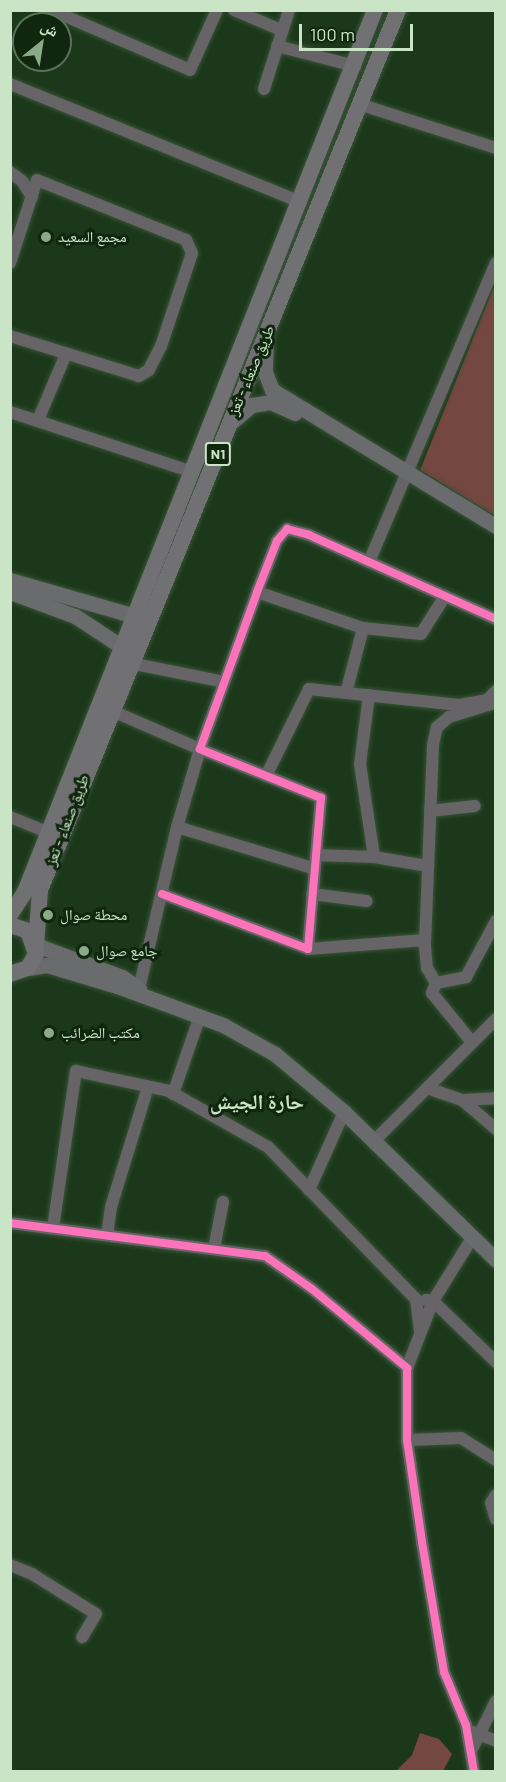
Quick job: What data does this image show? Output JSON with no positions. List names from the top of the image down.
{
  "streets": {
    "highway": ["طريق صنعاء - تعز", "N1"]
  },
  "districts": ["حارة الجيش"],
  "places": [
    "مجمع السعيد",
    "محطة صوال",
    "جامع صوال",
    "مكتب الضرائب"
  ],
  "scale_bar": "100 m",
  "north": "top right"
}
